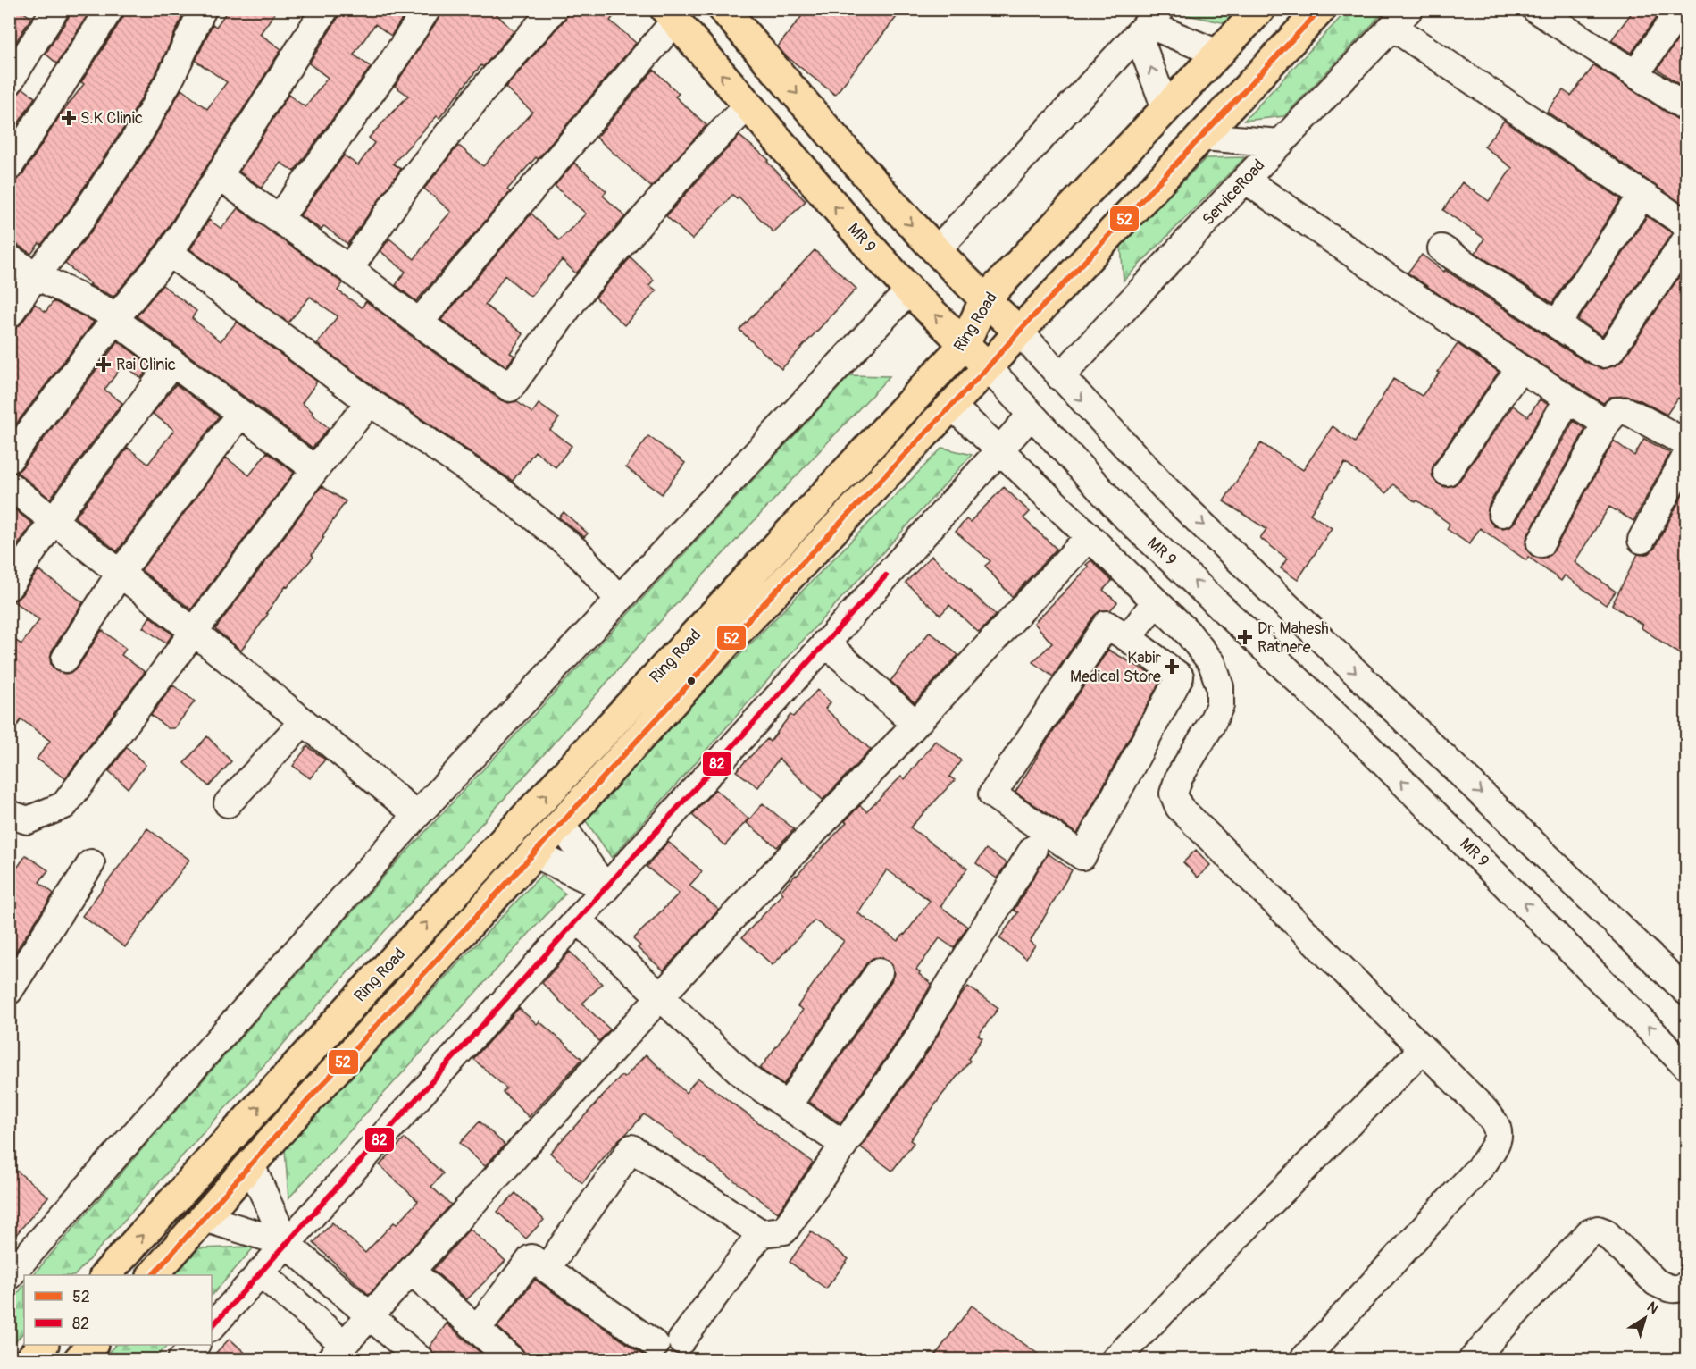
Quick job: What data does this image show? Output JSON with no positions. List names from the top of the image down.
{
  "streets": {
    "main road": ["MR 9", "Ring Road"],
    "street": ["ServiceRoad"]
  },
  "crossings": [
    ["MR 9", "Ring Road"]
  ],
  "one_way": ["MR 9"],
  "places": {
    "health": [
      "S.K Clinic",
      "Rai Clinic",
      "Dr. Mahesh Ratnere",
      "Kabir Medical Store"
    ]
  },
  "lines": ["transit line 52", "transit line 82"],
  "legend": ["52", "82"],
  "north": "top right"
}
